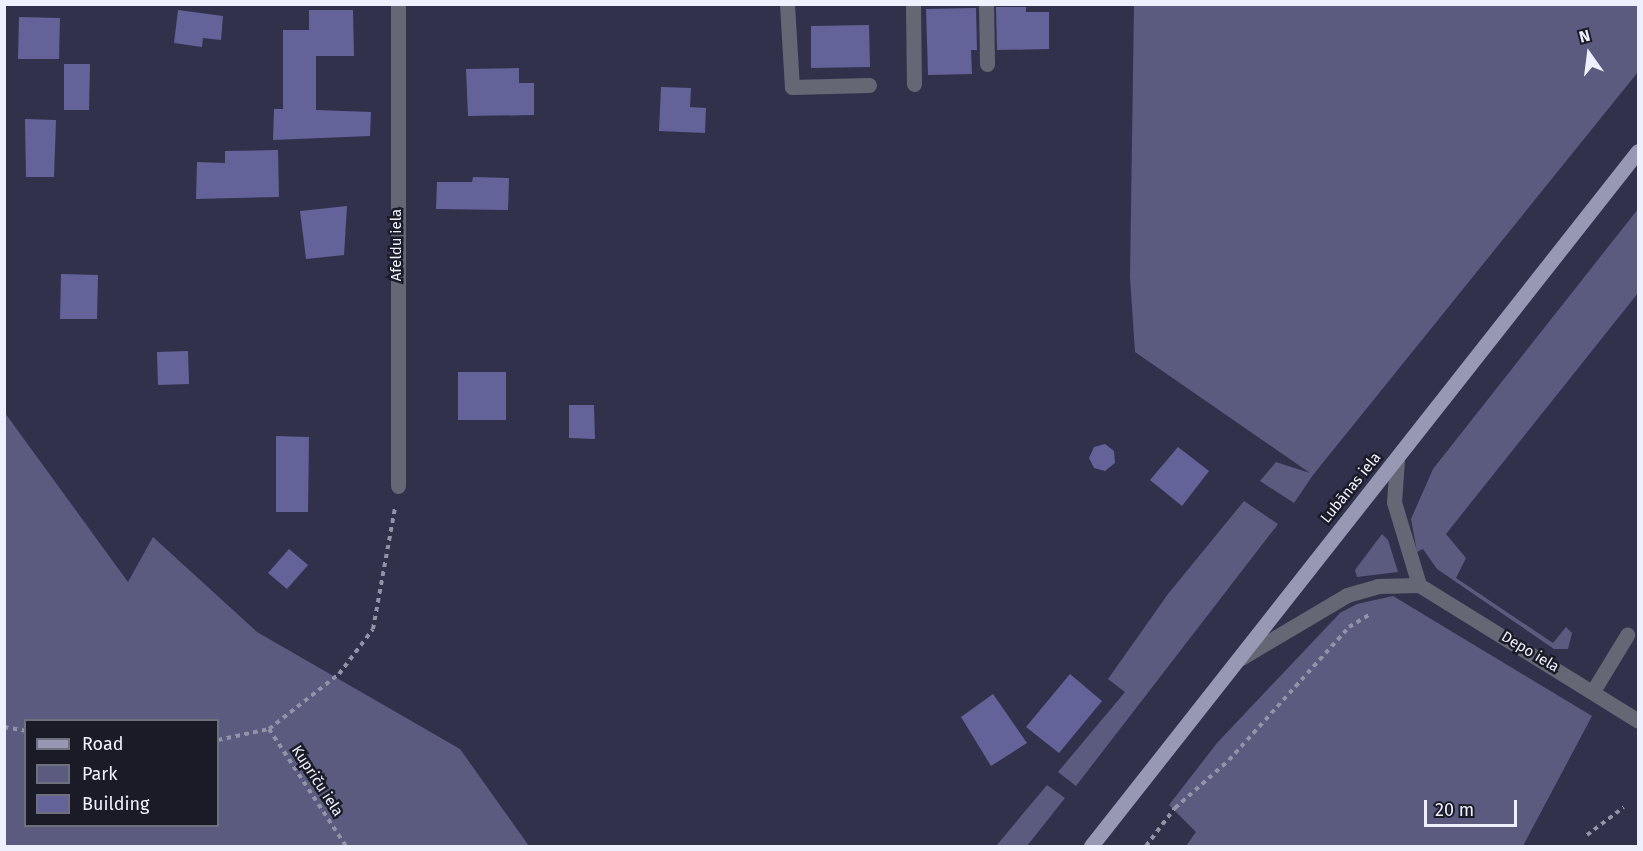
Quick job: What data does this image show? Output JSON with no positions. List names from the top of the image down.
{
  "streets": {
    "main road": ["Lubānas iela"],
    "street": ["Afeldu iela", "Depo iela"],
    "path": ["Kupriču iela"]
  },
  "legend": ["Road", "Park", "Building"],
  "scale_bar": "20 m",
  "north": "top"
}
